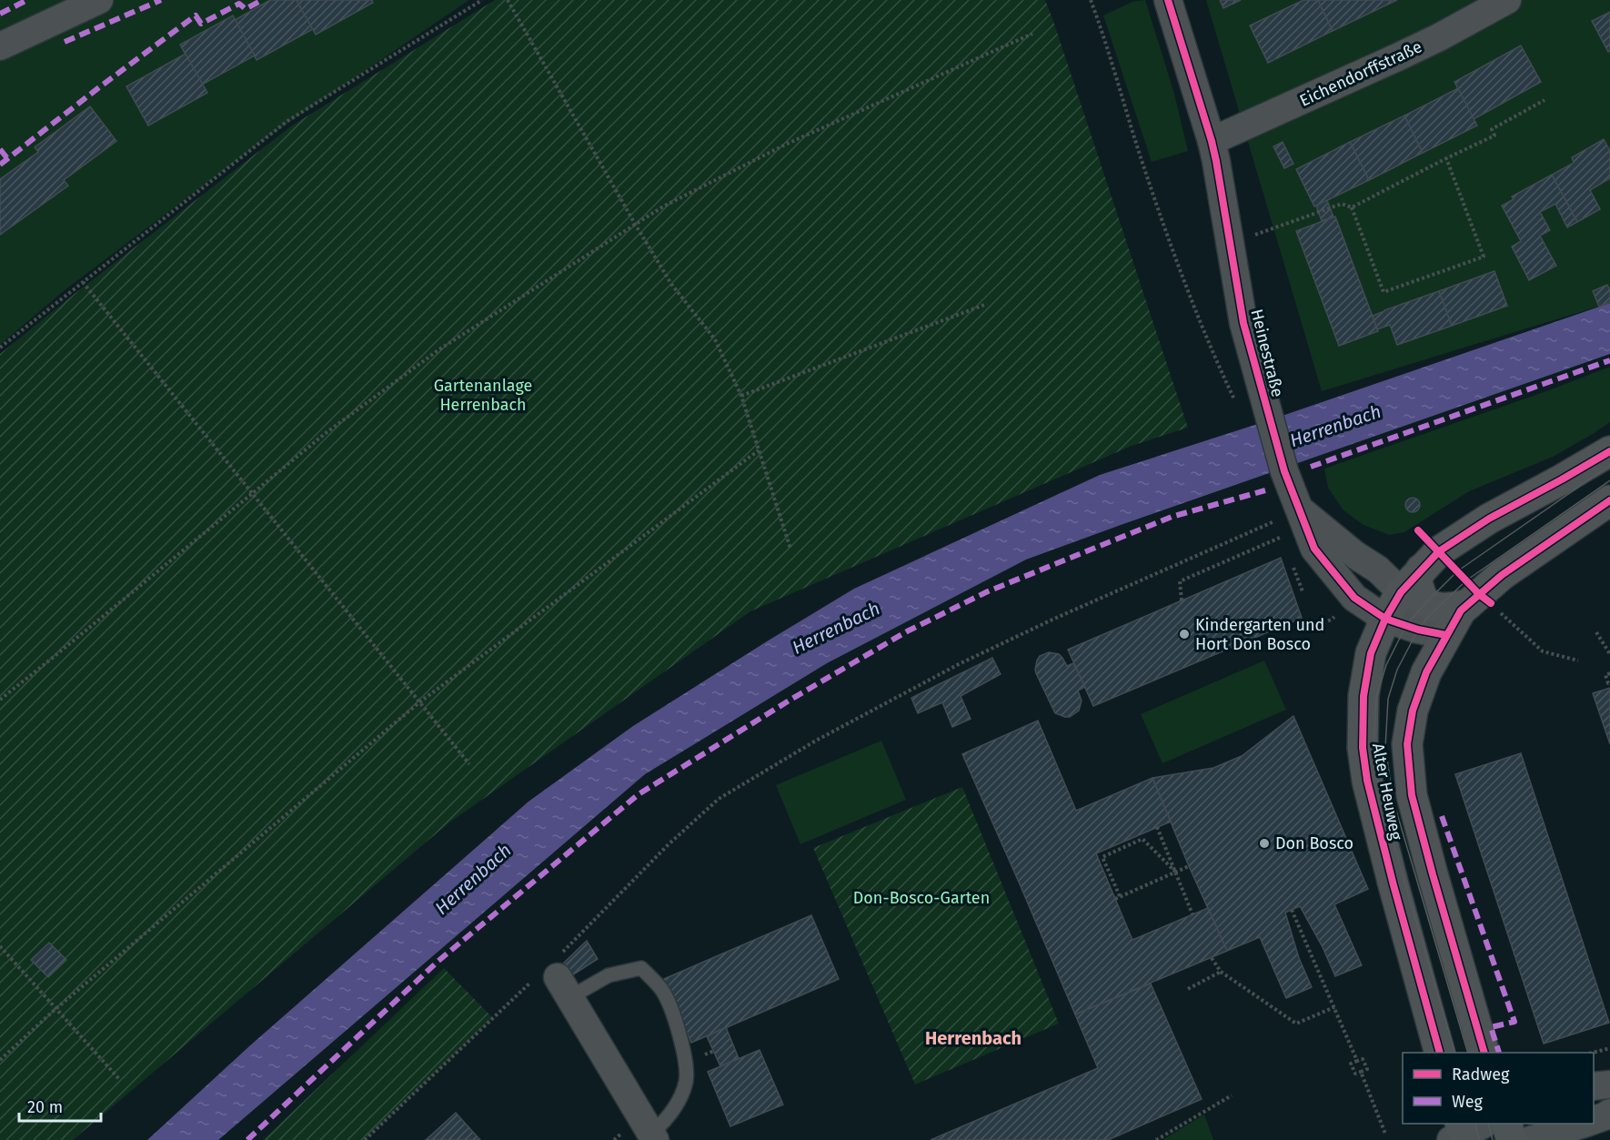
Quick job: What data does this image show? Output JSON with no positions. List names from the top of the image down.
{
  "streets": {
    "street": ["Eichendorffstraße", "Heinestraße", "Alter Heuweg"]
  },
  "crossings": [
    ["Eichendorffstraße", "Heinestraße"],
    ["Heinestraße", "Alter Heuweg"]
  ],
  "districts": ["Herrenbach"],
  "water": ["Herrenbach"],
  "parks": ["Gartenanlage Herrenbach", "Don-Bosco-Garten"],
  "places": ["Kindergarten und Hort Don Bosco", "Don Bosco"],
  "legend": ["Radweg", "Weg"],
  "scale_bar": "20 m"
}
